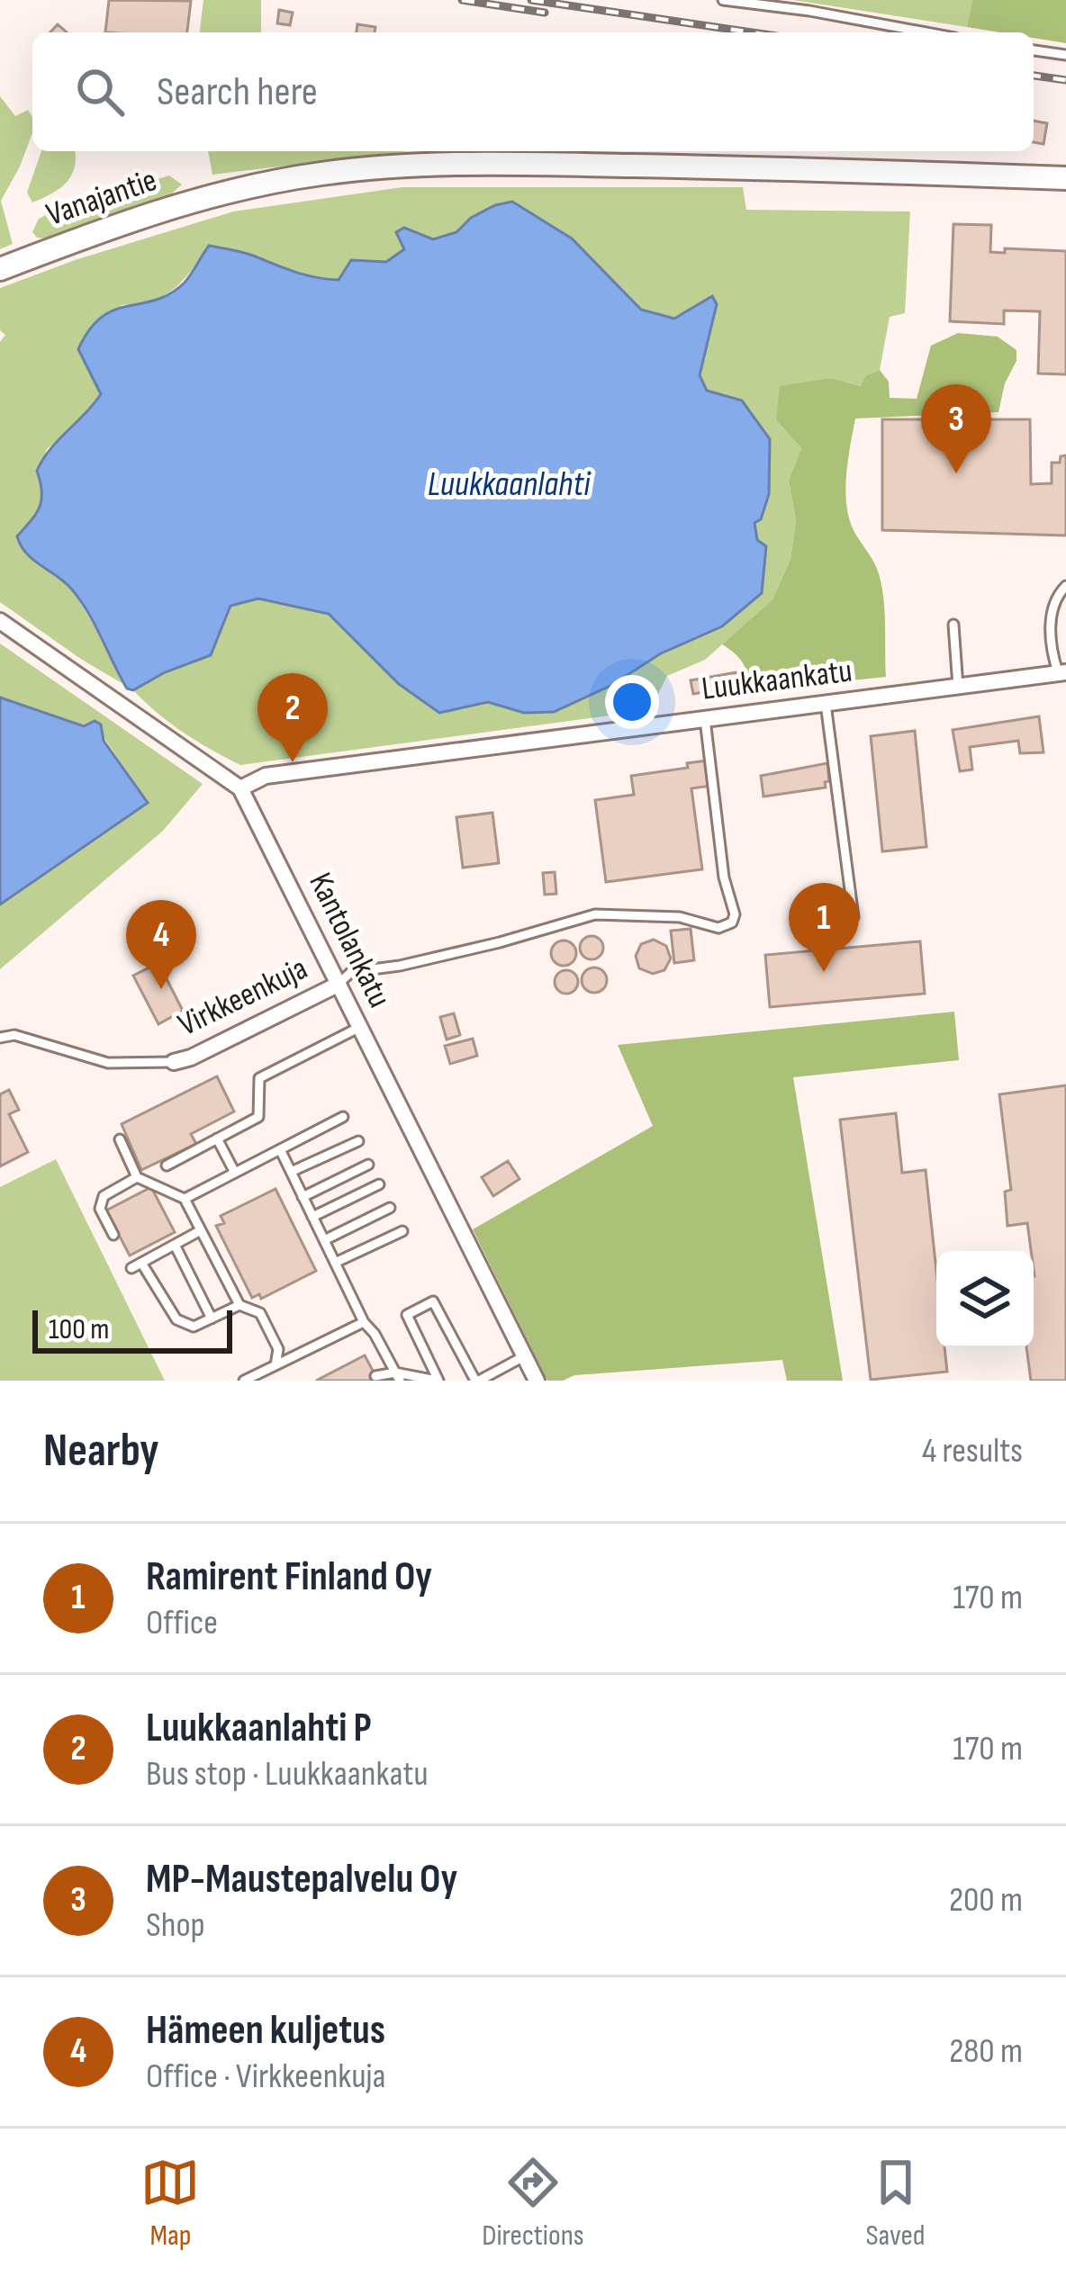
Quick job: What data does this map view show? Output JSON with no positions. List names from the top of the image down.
{
  "streets": {
    "street": [
      "Vanajantie",
      "Luukkaankatu",
      "Kantolankatu",
      "Virkkeenkuja"
    ]
  },
  "crossings": [
    ["Luukkaankatu", "Kantolankatu"],
    ["Kantolankatu", "Virkkeenkuja"]
  ],
  "water": ["Luukkaanlahti"],
  "scale_bar": "100 m",
  "page": {
    "search": "Search here",
    "pins": [
      "3",
      "2",
      "1",
      "4"
    ],
    "scale": "100 m",
    "heading": ["Nearby", "4 results"],
    "list": [
      {
        "mark": "1",
        "name": "Ramirent Finland Oy",
        "note": "Office",
        "value": "170 m"
      },
      {
        "mark": "2",
        "name": "Luukkaanlahti P",
        "note": "Bus stop · Luukkaankatu",
        "value": "170 m"
      },
      {
        "mark": "3",
        "name": "MP-Maustepalvelu Oy",
        "note": "Shop",
        "value": "200 m"
      },
      {
        "mark": "4",
        "name": "Hämeen kuljetus",
        "note": "Office · Virkkeenkuja",
        "value": "280 m"
      }
    ],
    "nav": ["Map", "Directions", "Saved"]
  }
}
